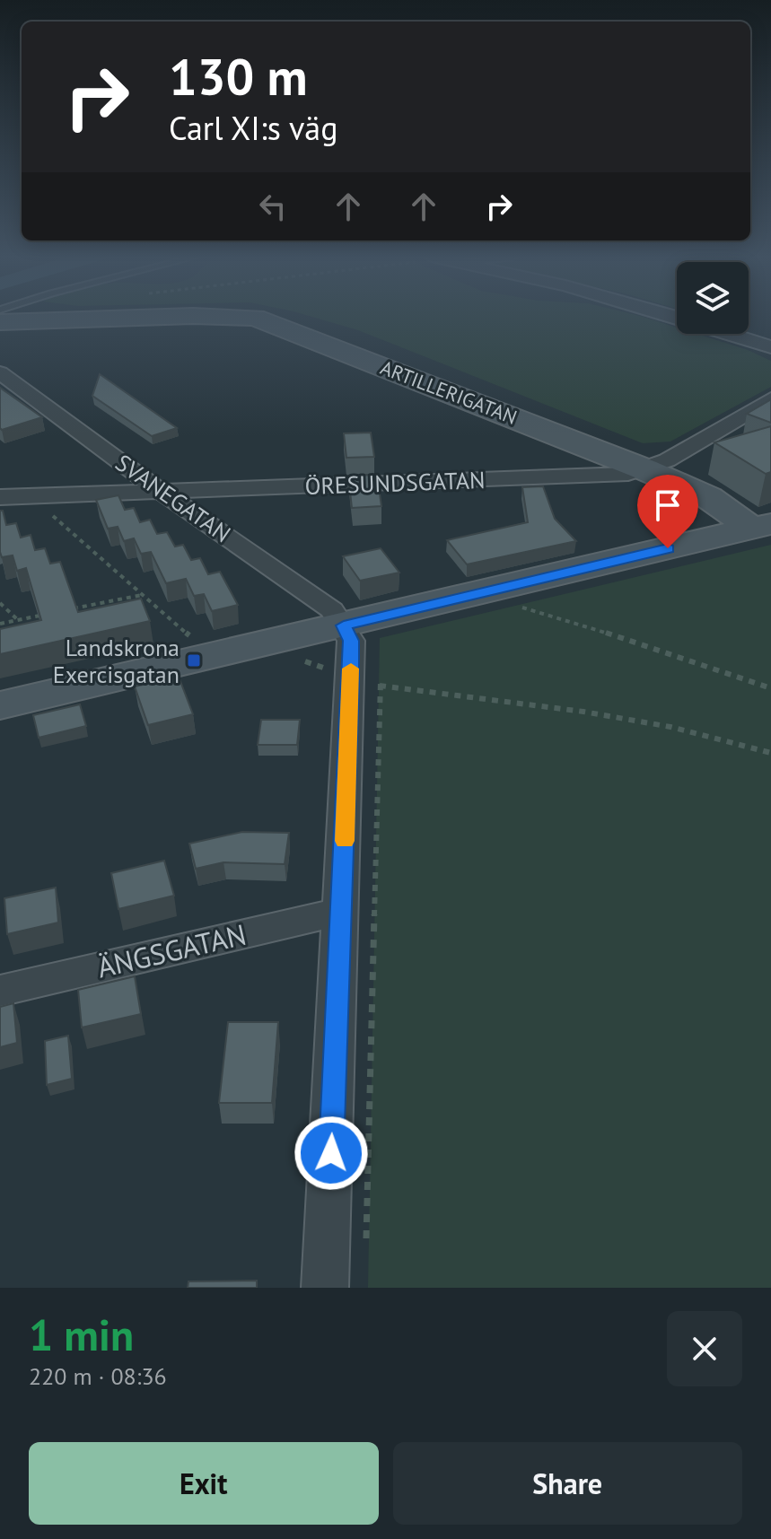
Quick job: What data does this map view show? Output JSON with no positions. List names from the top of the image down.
{
  "streets": {
    "street": [
      "ARTILLERIGATAN",
      "ÖRESUNDSGATAN",
      "SVANEGATAN",
      "ÄNGSGATAN"
    ]
  },
  "crossings": [
    ["ARTILLERIGATAN", "ÖRESUNDSGATAN"],
    ["ÖRESUNDSGATAN", "SVANEGATAN"]
  ],
  "places": {
    "transit": ["Landskrona Exercisgatan"]
  },
  "page": {
    "turn": ["130 m", "Carl XI:s väg"],
    "heading": ["1 min", "220 m · 08:36"],
    "buttons": ["Exit", "Share"]
  }
}
